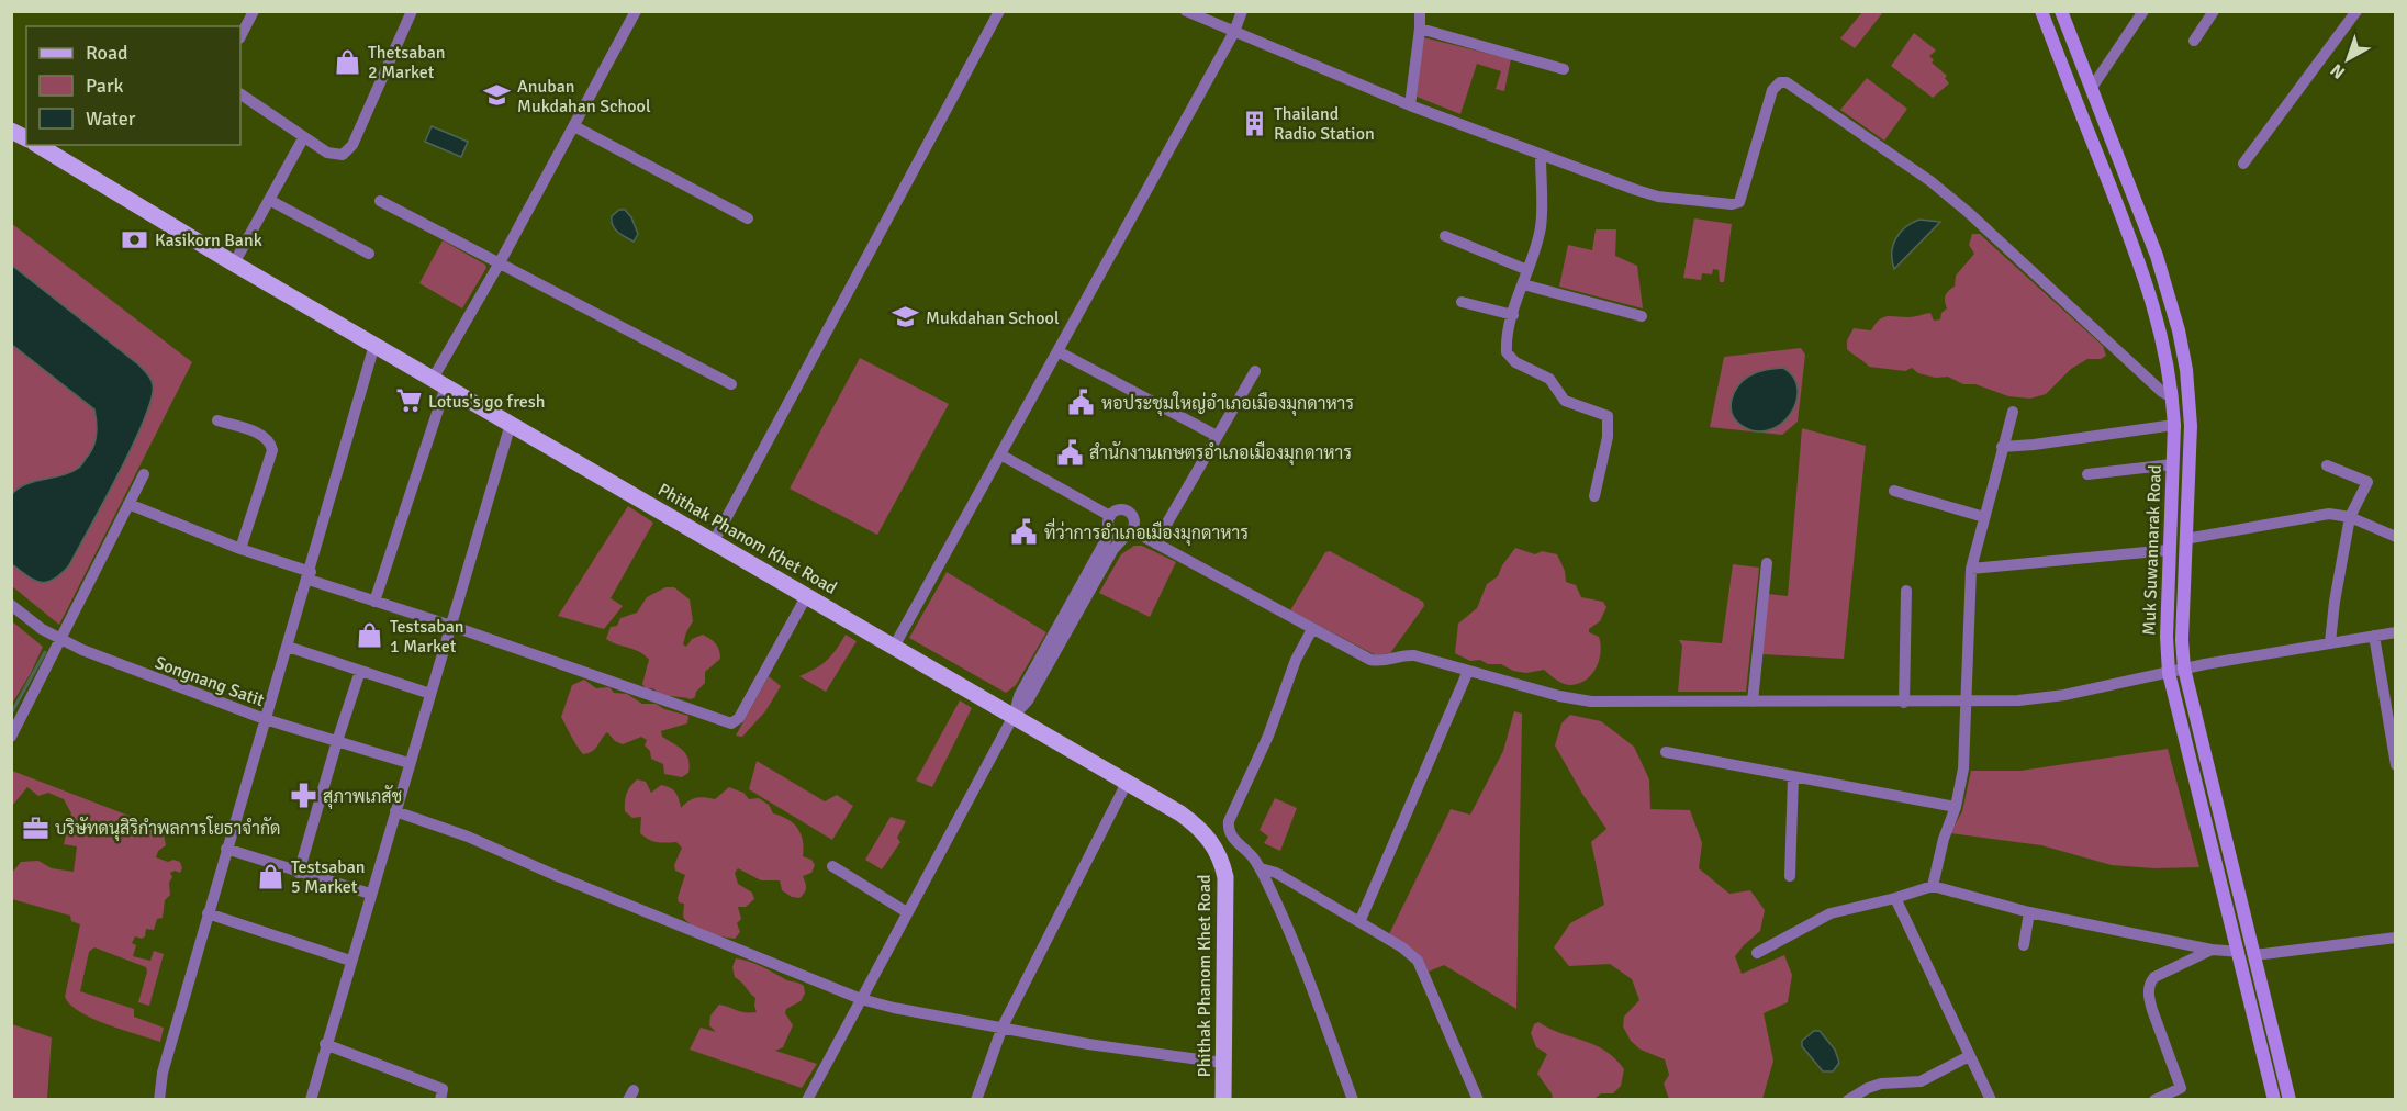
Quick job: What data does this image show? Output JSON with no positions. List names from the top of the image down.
{
  "streets": {
    "main road": ["Phithak Phanom Khet Road", "Muk Suwannarak Road"],
    "street": ["Songnang Satit"]
  },
  "places": {
    "shop": ["Thetsaban 2 Market", "Testsaban 1 Market", "Testsaban 5 Market"],
    "school or university": ["Anuban Mukdahan School", "Mukdahan School"],
    "building": ["Thailand Radio Station"],
    "bank": ["Kasikorn Bank"],
    "supermarket": ["Lotus's go fresh"],
    "public building": ["หอประชุมใหญ่อำเภอเมืองมุกดาหาร", "สำนักงานเกษตรอำเภอเมืองมุกดาหาร", "ที่ว่าการอำเภอเมืองมุกดาหาร"],
    "pharmacy": ["สุภาพเภสัช"],
    "office": ["บริษัทดนุสิริกำพลการโยธาจำกัด"]
  },
  "legend": ["Road", "Park", "Water"],
  "north": "bottom left"
}
